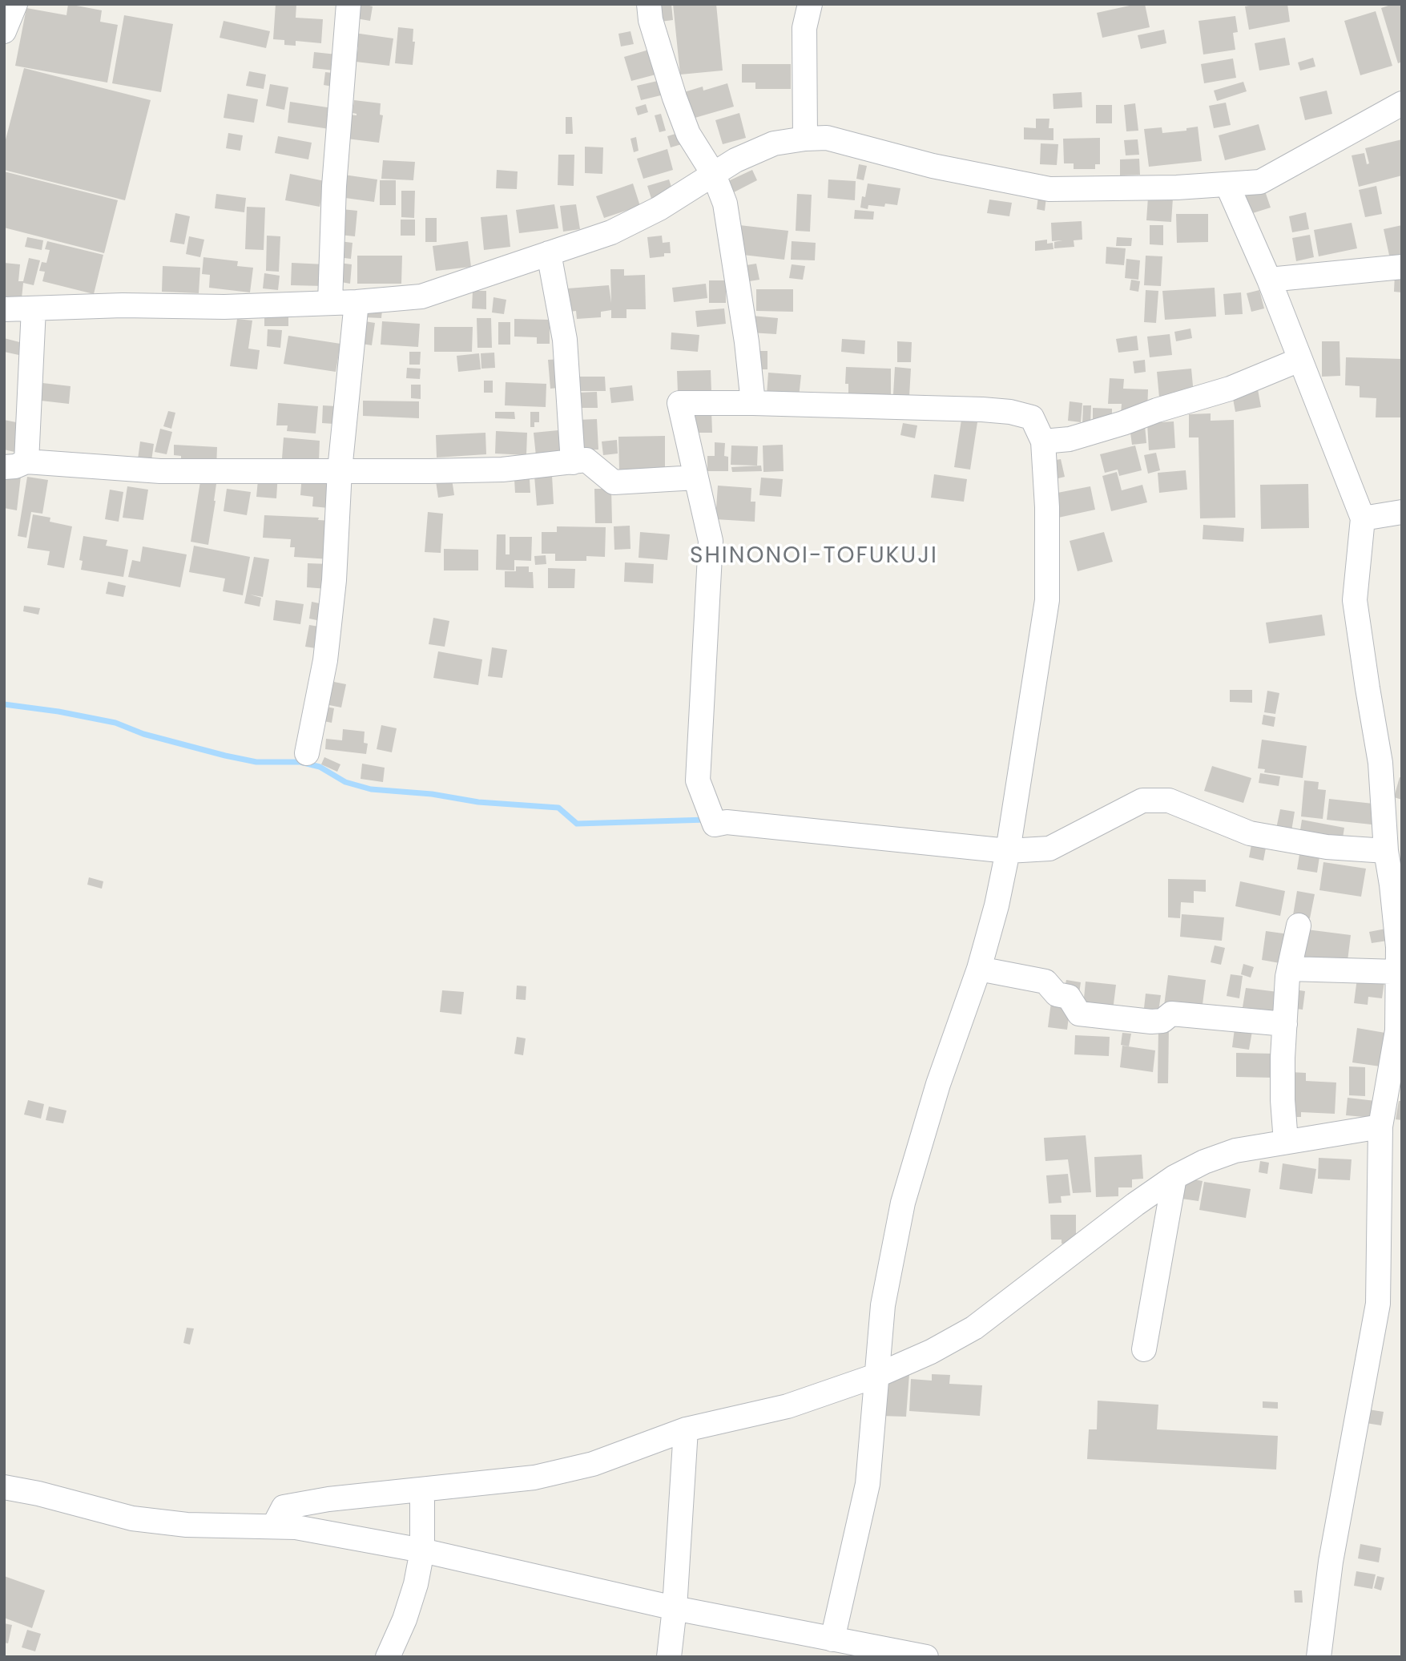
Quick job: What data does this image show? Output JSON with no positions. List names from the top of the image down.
{
  "districts": ["SHINONOI-TOFUKUJI"]
}
